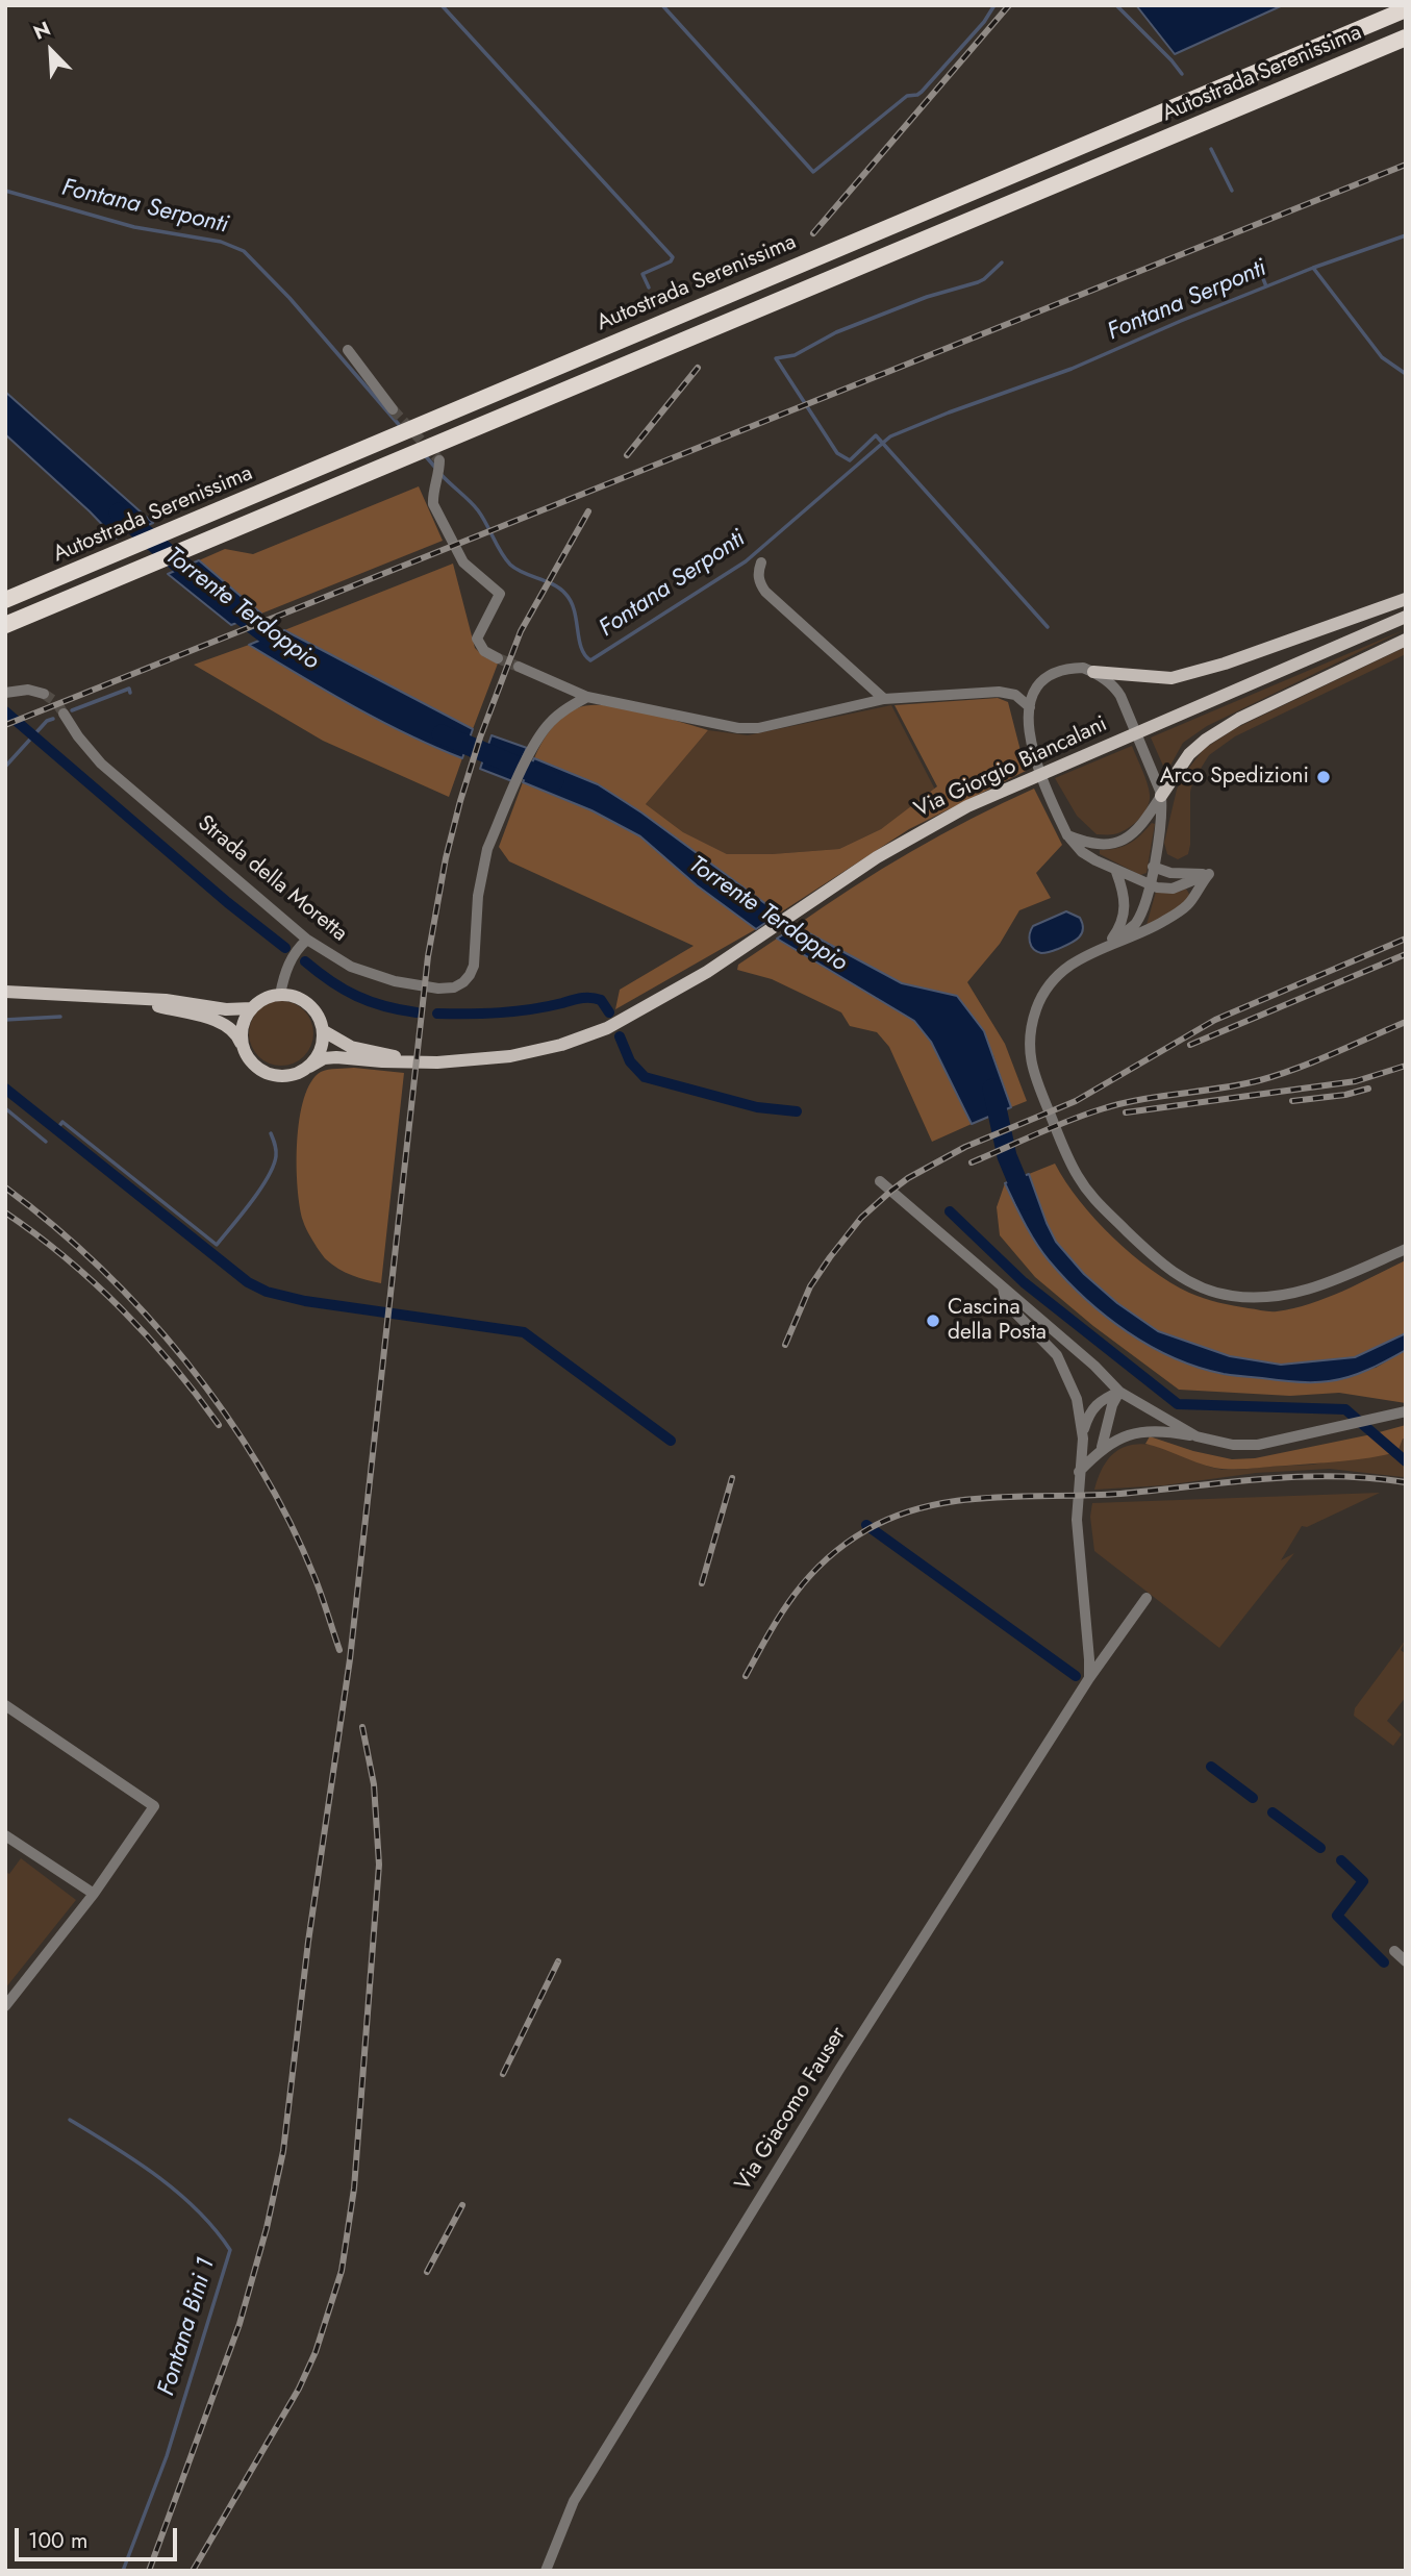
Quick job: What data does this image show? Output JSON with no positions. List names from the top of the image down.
{
  "streets": {
    "highway": ["Autostrada Serenissima"],
    "main road": ["Via Giorgio Biancalani"],
    "street": ["Strada della Moretta", "Via Giacomo Fauser"]
  },
  "water": ["Fontana Serponti", "Torrente Terdoppio", "Fontana Bini 1"],
  "places": ["Arco Spedizioni", "Cascina della Posta"],
  "scale_bar": "100 m",
  "north": "top left"
}
